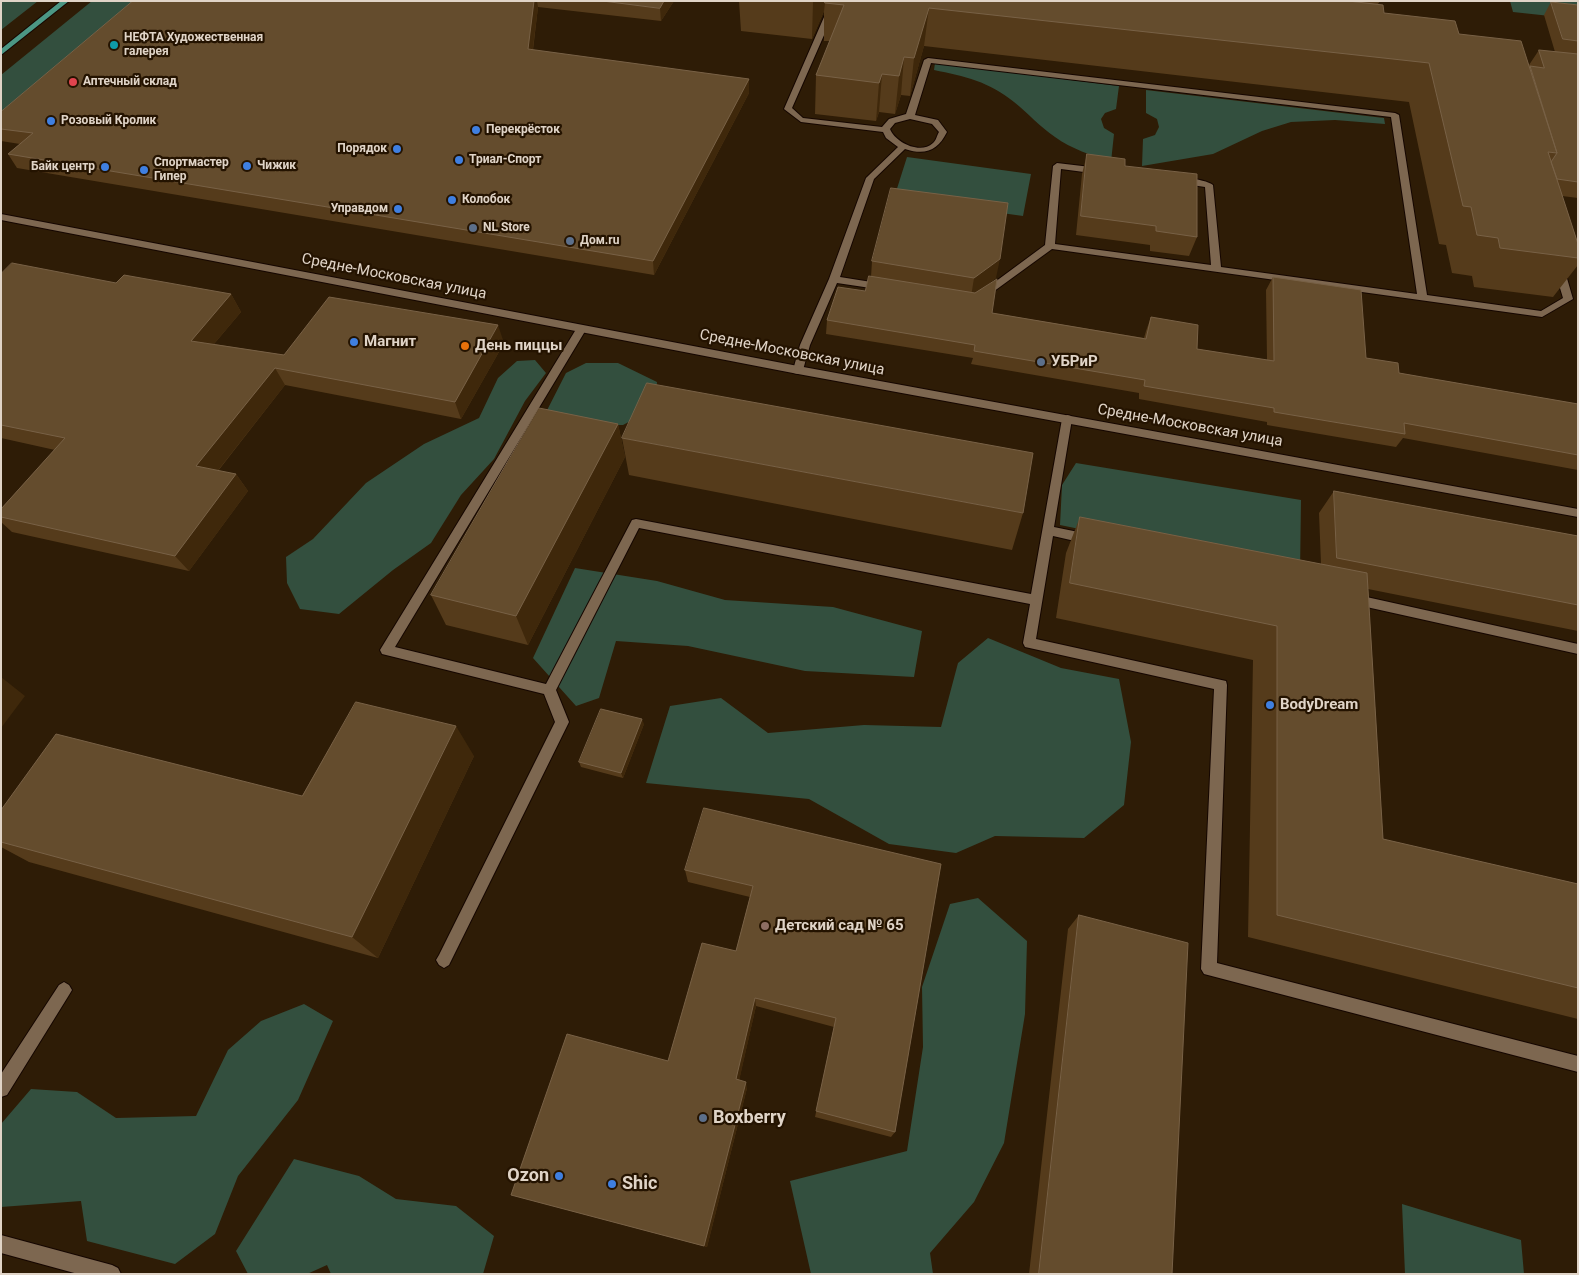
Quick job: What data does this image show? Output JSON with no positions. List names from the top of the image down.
{
  "streets": {
    "street": ["Средне-Московская улица"]
  },
  "places": [
    "НЕФТА Художественная галерея",
    "Аптечный склад",
    "Розовый Кролик",
    "Перекрёсток",
    "Порядок",
    "Триал-Спорт",
    "Чижик",
    "Байк центр",
    "Спортмастер Гипер",
    "Колобок",
    "Управдом",
    "NL Store",
    "Дом.ru",
    "Магнит",
    "День пиццы",
    "УБРиР",
    "BodyDream",
    "Детский сад № 65",
    "Boxberry",
    "Ozon",
    "Shic"
  ]
}
